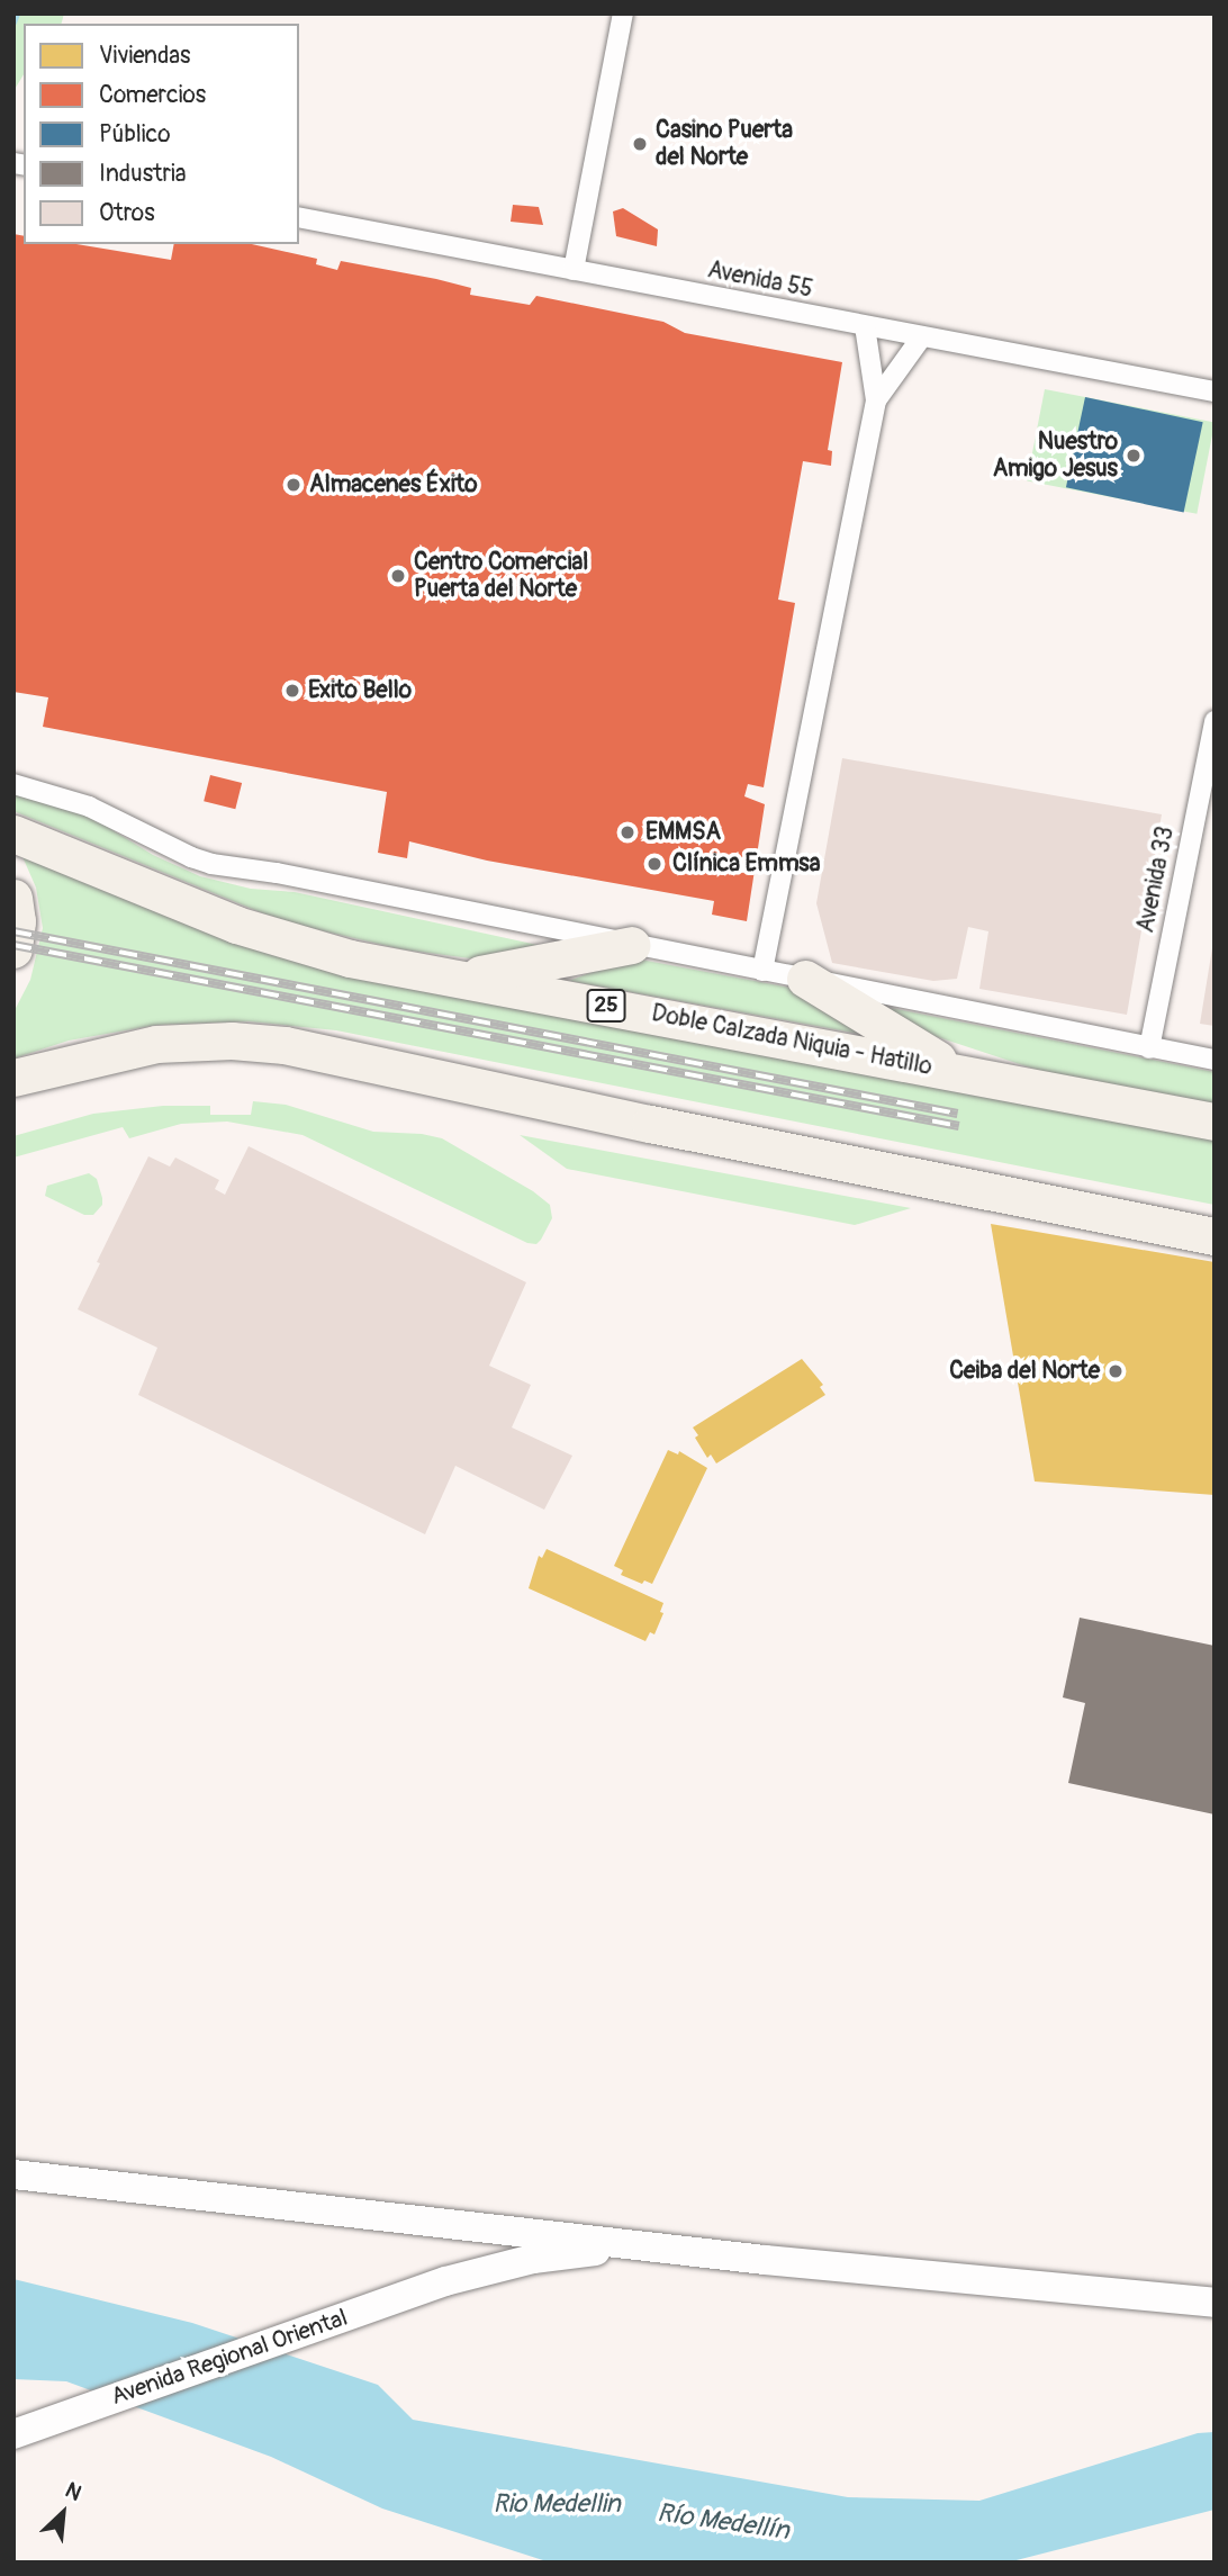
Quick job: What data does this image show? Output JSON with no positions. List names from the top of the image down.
{
  "streets": {
    "highway": ["25", "Doble Calzada Niquia - Hatillo"],
    "main road": ["Avenida Regional Oriental"],
    "street": ["Avenida 55", "Avenida 33"]
  },
  "water": ["Rio Medellin", "Río Medellín"],
  "places": [
    "Casino Puerta del Norte",
    "Nuestro Amigo Jesus",
    "Almacenes Éxito",
    "Centro Comercial Puerta del Norte",
    "Exito Bello",
    "EMMSA",
    "Clínica Emmsa",
    "Ceiba del Norte"
  ],
  "legend": [
    "Viviendas",
    "Comercios",
    "Público",
    "Industria",
    "Otros"
  ],
  "north": "top right"
}
